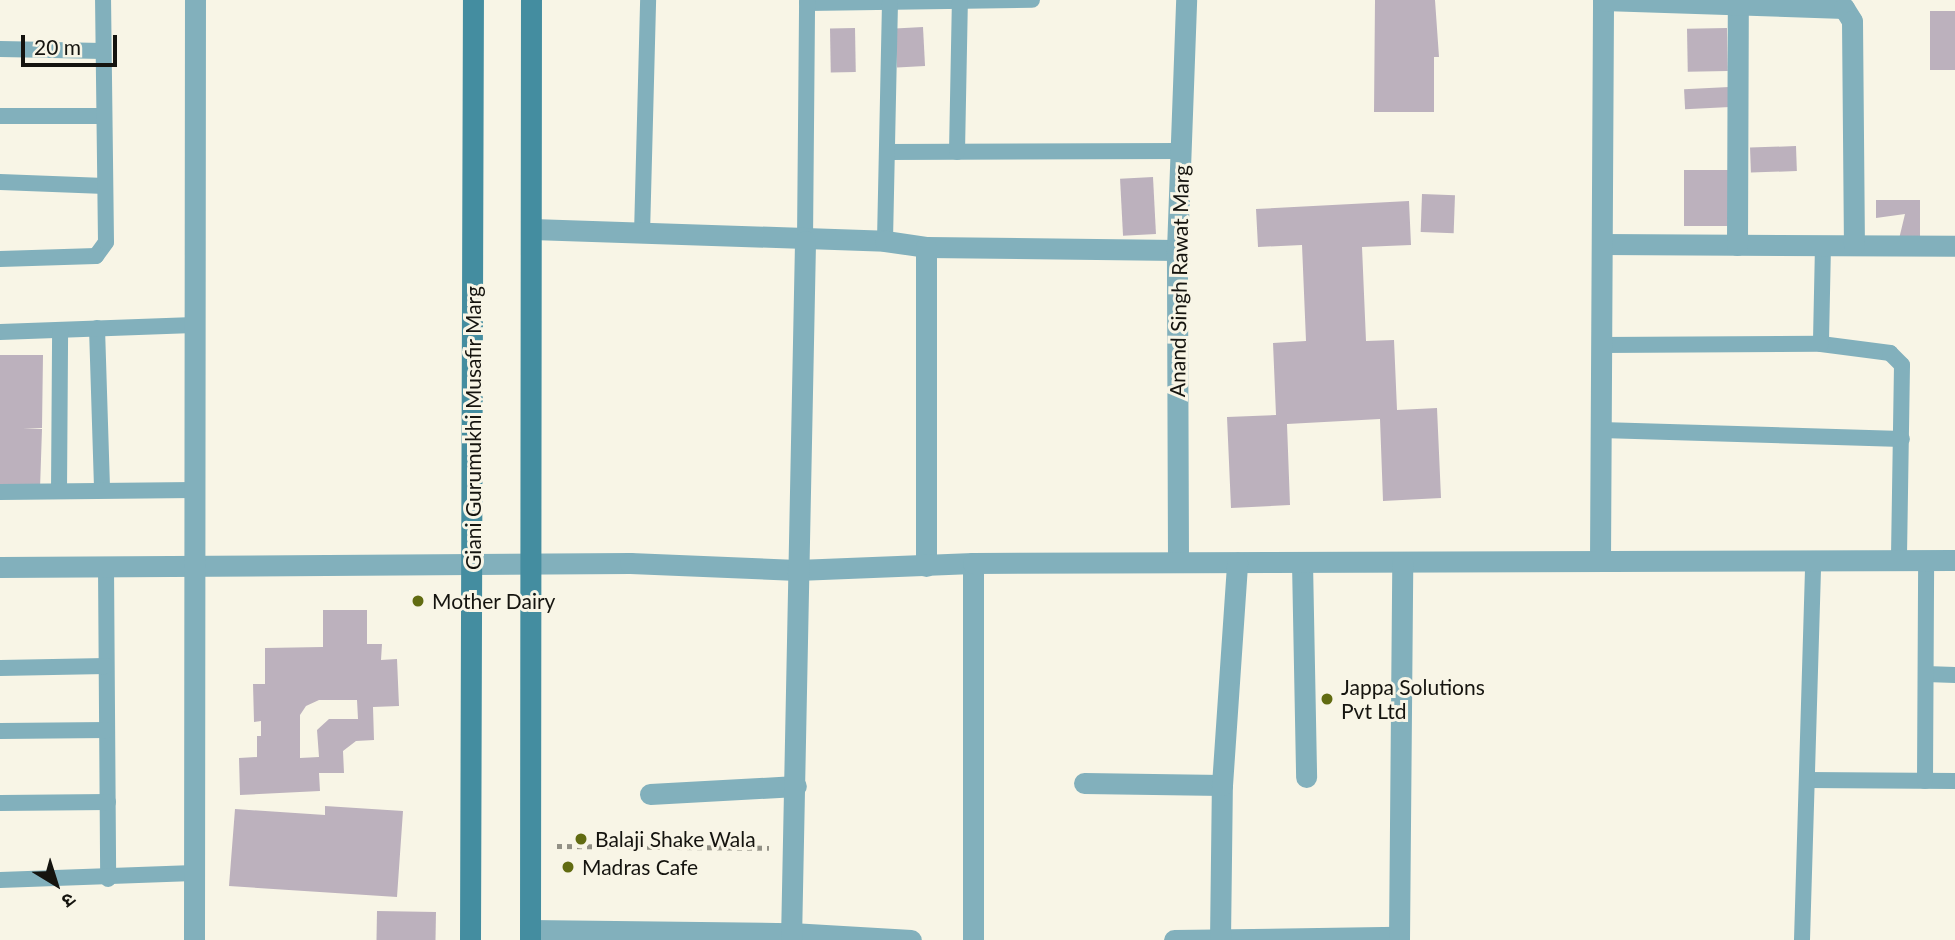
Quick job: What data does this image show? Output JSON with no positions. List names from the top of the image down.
{
  "streets": {
    "street": ["Anand Singh Rawat Marg", "Giani Gurumukhi Musafir Marg"]
  },
  "places": [
    "Mother Dairy",
    "Jappa Solutions Pvt Ltd",
    "Balaji Shake Wala",
    "Madras Cafe"
  ],
  "scale_bar": "20 m",
  "north": "bottom right"
}
